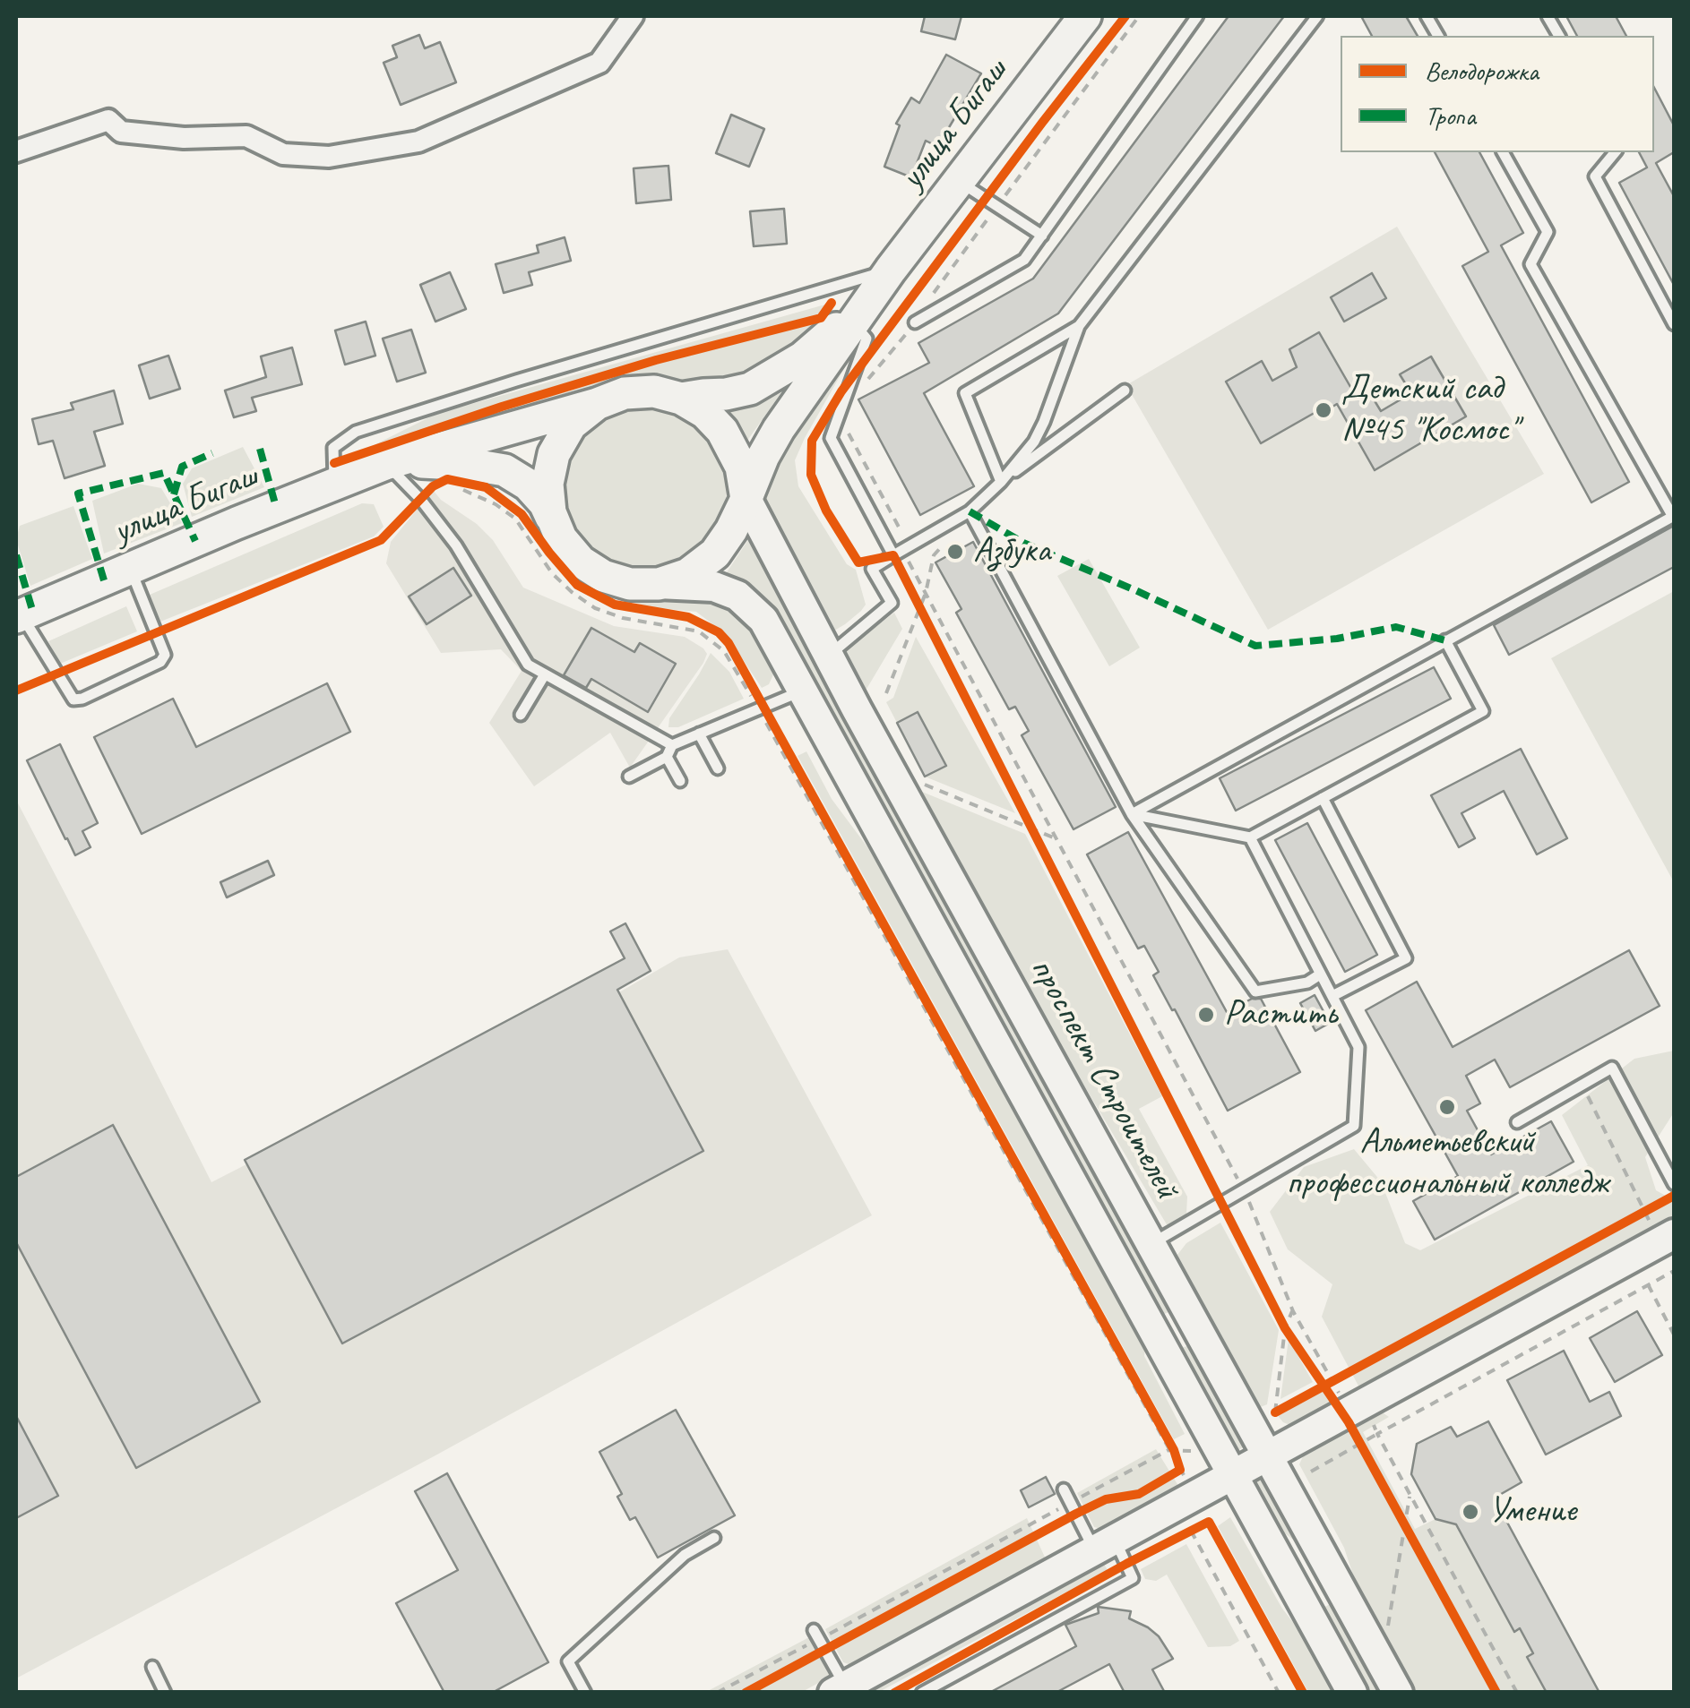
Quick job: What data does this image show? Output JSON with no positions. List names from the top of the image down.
{
  "streets": {
    "main road": ["улица Бигаш"],
    "street": ["проспект Строителей"]
  },
  "crossings": [
    ["улица Бигаш", "проспект Строителей"]
  ],
  "places": [
    "Детский сад №45 \"Космос\"",
    "Азбука",
    "Растить",
    "Альметьевский профессиональный колледж",
    "Умение"
  ],
  "legend": ["Велодорожка", "Тропа"]
}
